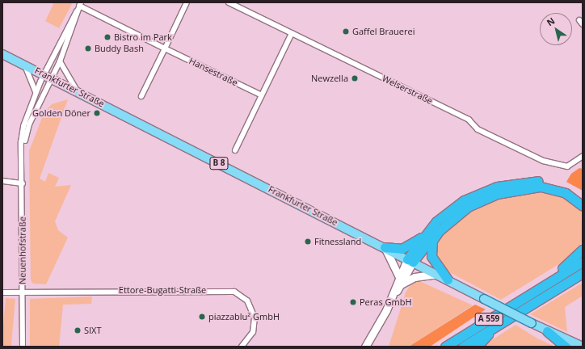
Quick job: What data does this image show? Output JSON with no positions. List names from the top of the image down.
{
  "streets": {
    "highway": ["A 559"],
    "main road": ["Frankfurter Straße", "B 8"],
    "street": [
      "Hansestraße",
      "Welserstraße",
      "Neuenhofstraße",
      "Ettore-Bugatti-Straße"
    ]
  },
  "crossings": [
    ["Hansestraße", "Frankfurter Straße"],
    ["Hansestraße", "Neuenhofstraße"],
    ["Frankfurter Straße", "Neuenhofstraße"],
    ["Neuenhofstraße", "Ettore-Bugatti-Straße"]
  ],
  "places": [
    "Gaffel Brauerei",
    "Bistro im Park",
    "Buddy Bash",
    "Newzella",
    "Golden Döner",
    "Fitnessland",
    "Peras GmbH",
    "piazzablu² GmbH",
    "SIXT"
  ],
  "north": "top left"
}
